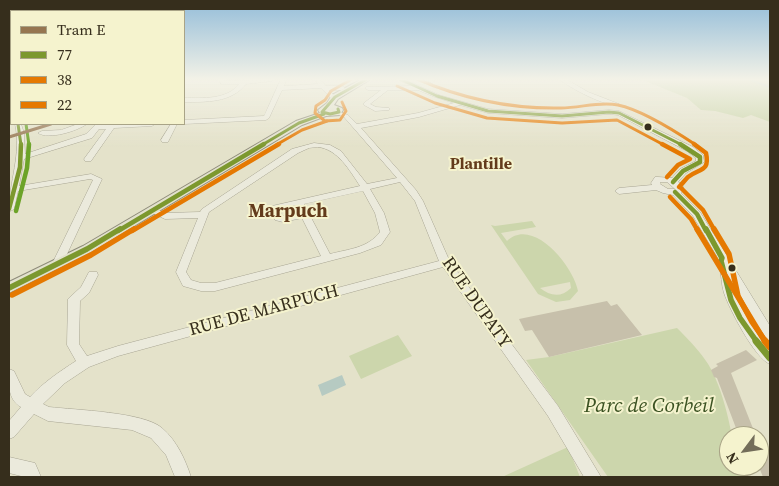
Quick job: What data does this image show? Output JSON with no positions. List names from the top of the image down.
{
  "streets": {
    "street": ["RUE DUPATY", "RUE DE MARPUCH"]
  },
  "crossings": [
    ["RUE DUPATY", "RUE DE MARPUCH"]
  ],
  "districts": ["Plantille", "Marpuch"],
  "parks": ["Parc de Corbeil"],
  "lines": [
    "transit line 77",
    "transit line 38",
    "transit line 22",
    "tram line E"
  ],
  "legend": [
    "Tram E",
    "77",
    "38",
    "22"
  ],
  "north": "bottom left"
}
